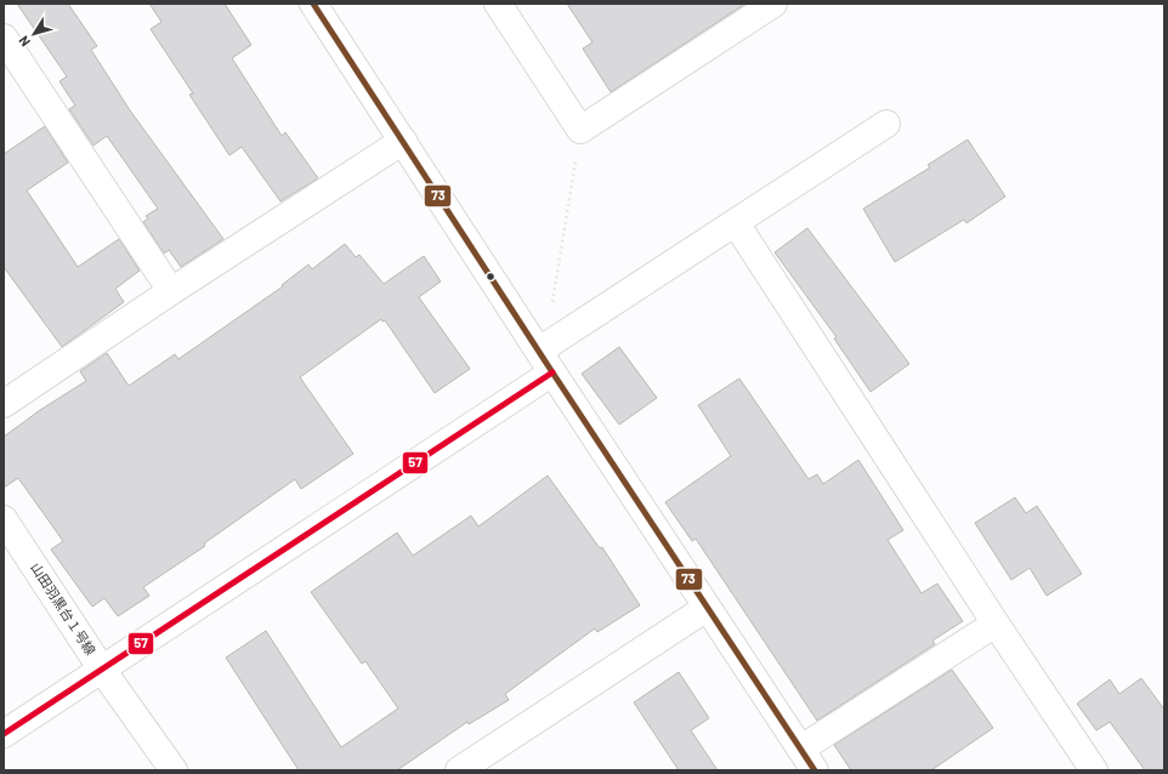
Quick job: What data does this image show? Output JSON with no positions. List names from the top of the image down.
{
  "streets": {
    "street": ["山田羽黒台１号線"]
  },
  "lines": ["transit line 73", "transit line 57"],
  "north": "bottom left"
}
